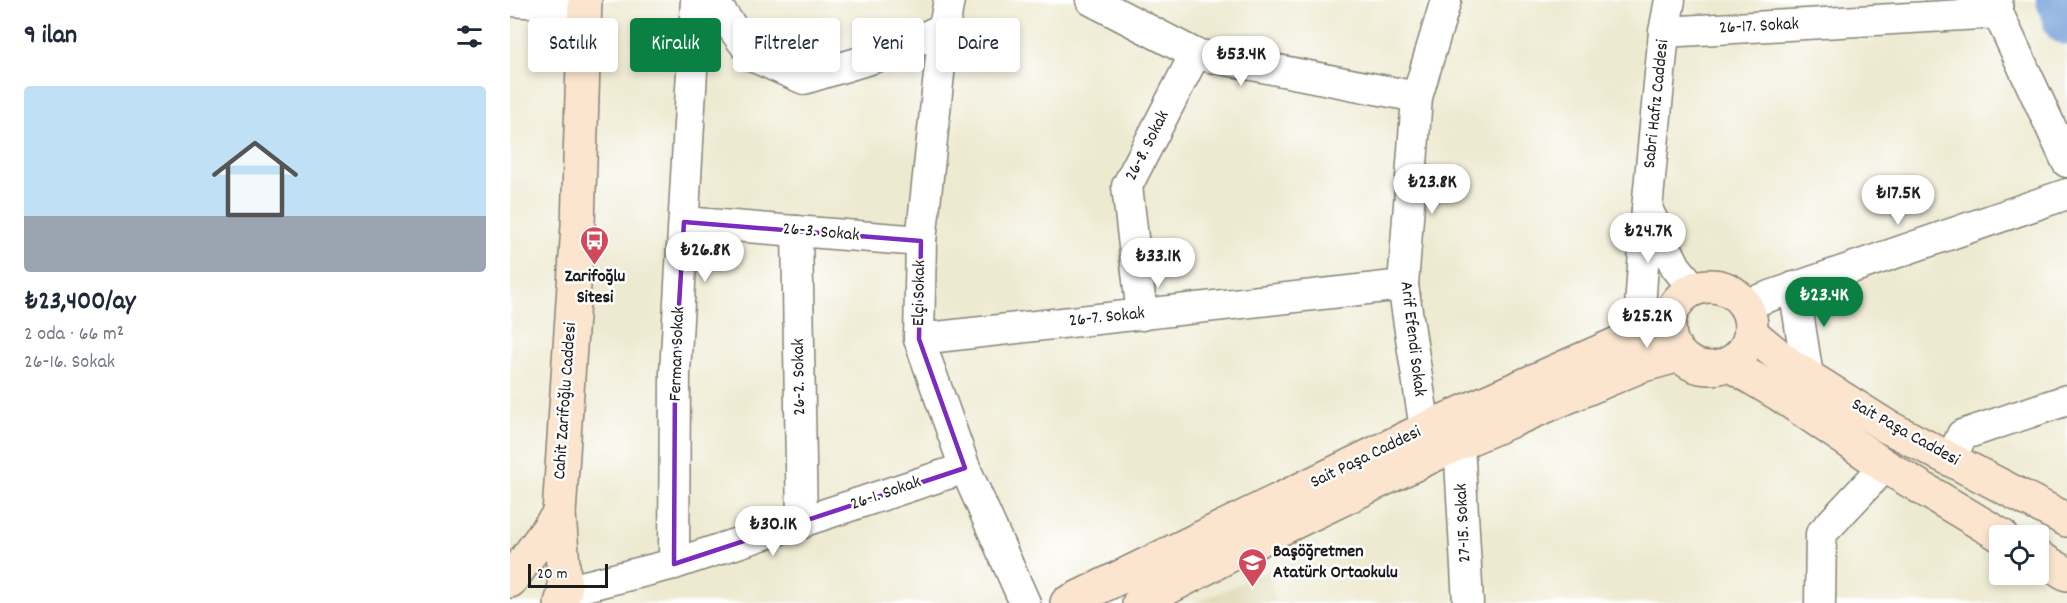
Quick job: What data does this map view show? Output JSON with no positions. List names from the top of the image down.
{
  "streets": {
    "street": [
      "26-17. Sokak",
      "Sabri Hafız Caddesi",
      "26-8. Sokak",
      "26-3. Sokak",
      "Elçi Sokak",
      "26-7. Sokak",
      "Arif Efendi Sokak",
      "Ferman Sokak",
      "26-2. Sokak",
      "Cahit Zarifoğlu Caddesi",
      "Sait Paşa Caddesi",
      "26-1. Sokak",
      "27-15. Sokak"
    ]
  },
  "crossings": [
    ["26-17. Sokak", "Sabri Hafız Caddesi"],
    ["Sabri Hafız Caddesi", "Sait Paşa Caddesi"],
    ["26-8. Sokak", "26-7. Sokak"],
    ["26-3. Sokak", "Elçi Sokak"],
    ["26-3. Sokak", "Ferman Sokak"],
    ["26-3. Sokak", "26-2. Sokak"],
    ["Elçi Sokak", "26-7. Sokak"],
    ["Elçi Sokak", "26-1. Sokak"],
    ["26-7. Sokak", "Arif Efendi Sokak"],
    ["Arif Efendi Sokak", "Sait Paşa Caddesi"],
    ["Ferman Sokak", "26-1. Sokak"],
    ["26-2. Sokak", "26-1. Sokak"],
    ["Cahit Zarifoğlu Caddesi", "26-1. Sokak"],
    ["Sait Paşa Caddesi", "27-15. Sokak"]
  ],
  "places": {
    "bus stop": ["Zarifoğlu Sitesi"],
    "school or university": ["Başöğretmen Atatürk Ortaokulu"]
  },
  "scale_bar": "20 m",
  "page": {
    "heading": "9 ilan",
    "chip": [
      "Satılık",
      "Kiralık",
      "Filtreler",
      "Yeni",
      "Daire"
    ],
    "price": [
      "₺53.4K",
      "₺23.8K",
      "₺17.5K",
      "₺24.7K",
      "₺26.8K",
      "₺33.1K",
      "₺23.4K",
      "₺25.2K",
      "₺30.1K"
    ],
    "list": [
      {
        "name": "₺23,400/ay",
        "note": "2 oda · 66 m² · 26-16. Sokak"
      }
    ],
    "scale": "20 m"
  }
}
